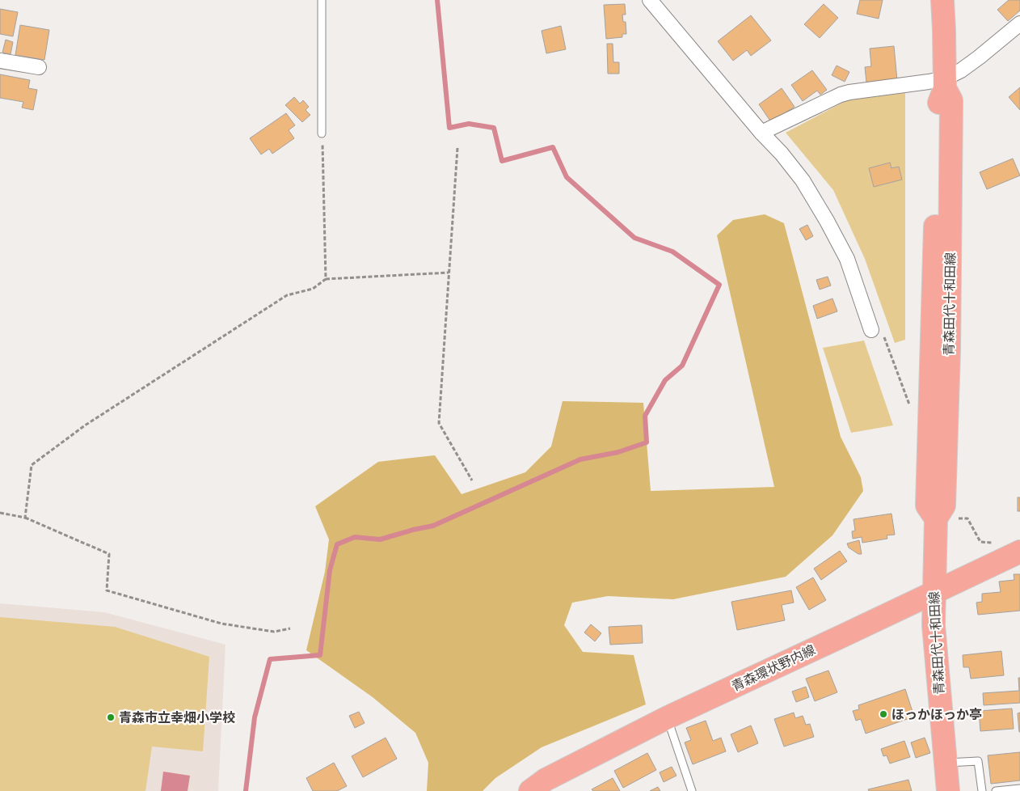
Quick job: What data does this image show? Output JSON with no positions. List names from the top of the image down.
{
  "streets": {
    "main road": ["青森田代十和田線", "青森環状野内線"]
  },
  "crossings": [
    ["青森田代十和田線", "青森環状野内線"]
  ],
  "places": ["ほっかほっか亭", "青森市立幸畑小学校"]
}
